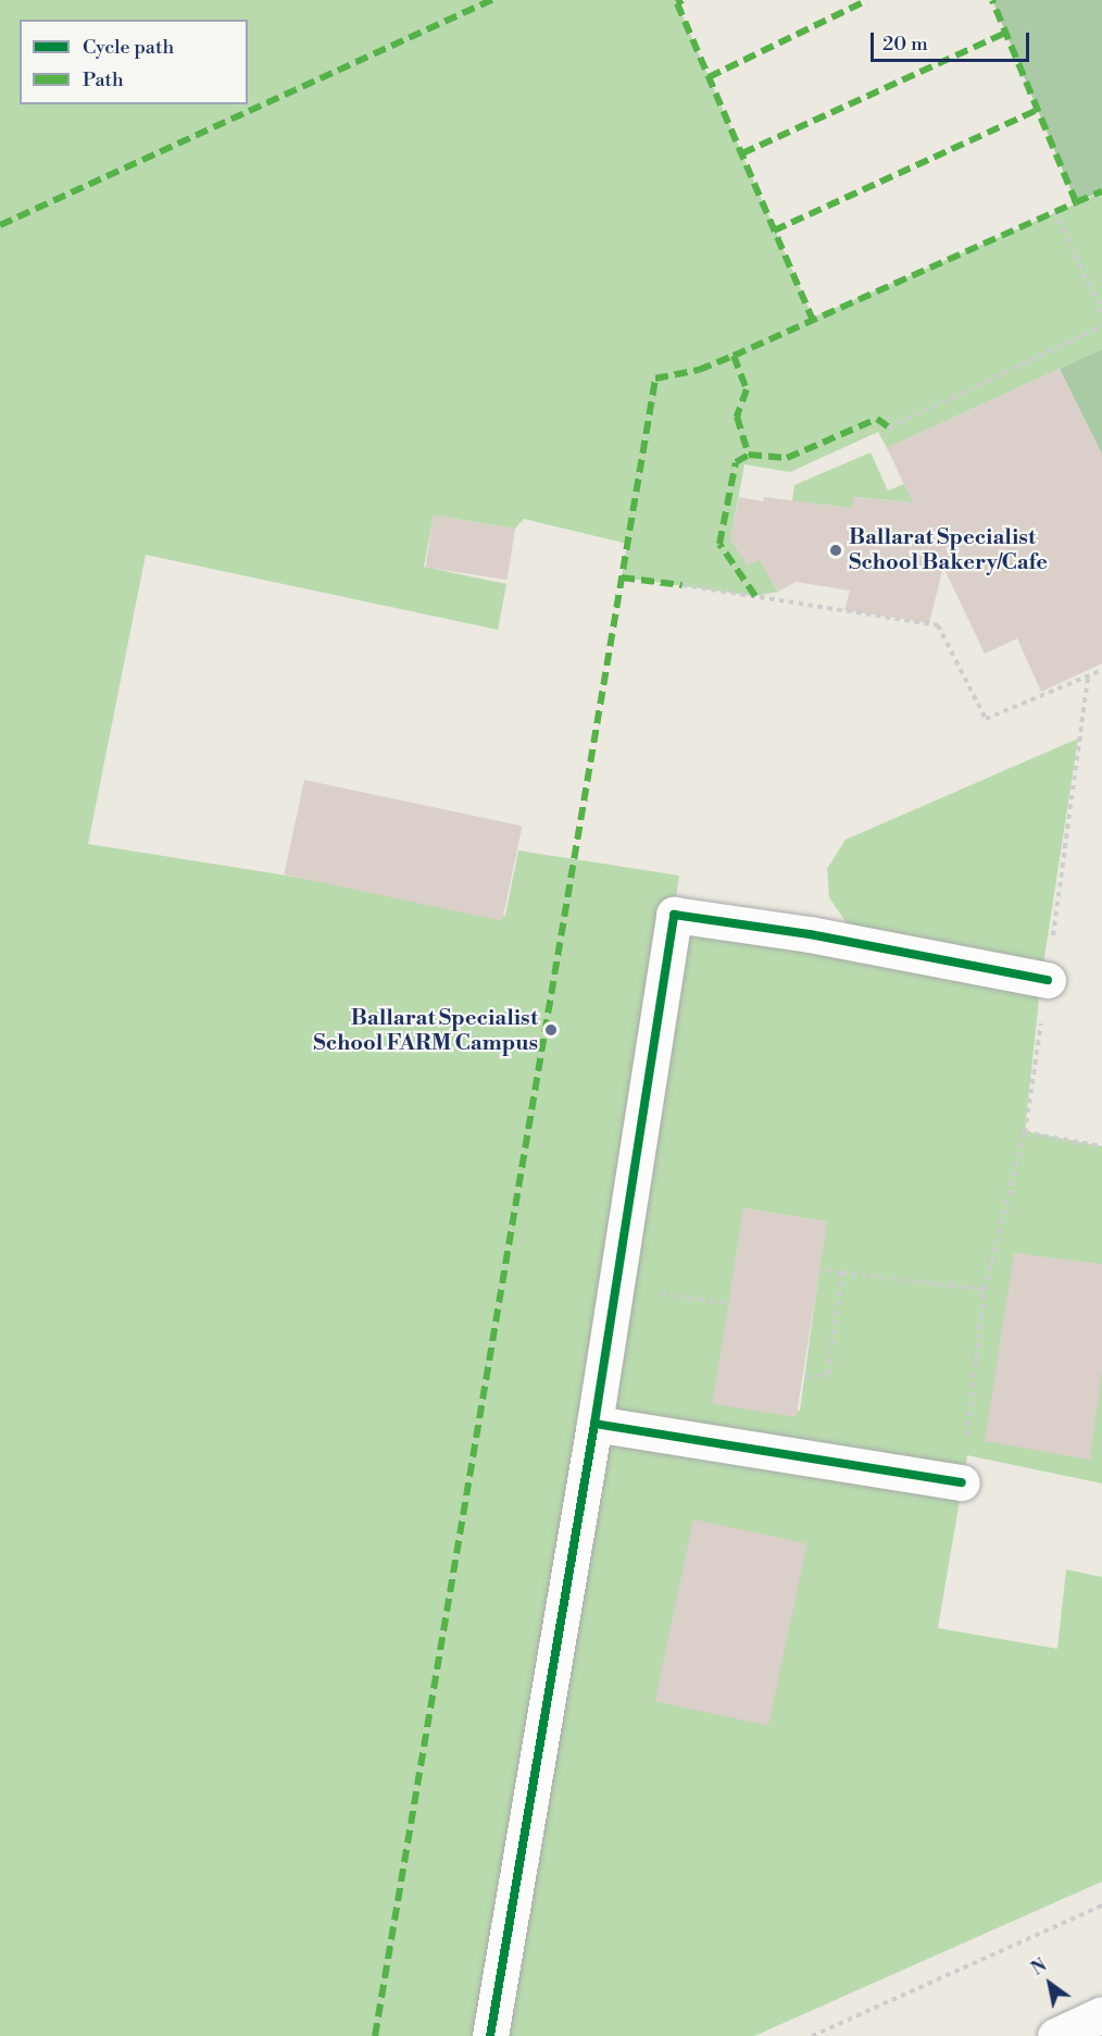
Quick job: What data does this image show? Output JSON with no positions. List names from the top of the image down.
{
  "places": ["Ballarat Specialist School Bakery/Cafe", "Ballarat Specialist School FARM Campus"],
  "legend": ["Cycle path", "Path"],
  "scale_bar": "20 m",
  "north": "top left"
}
